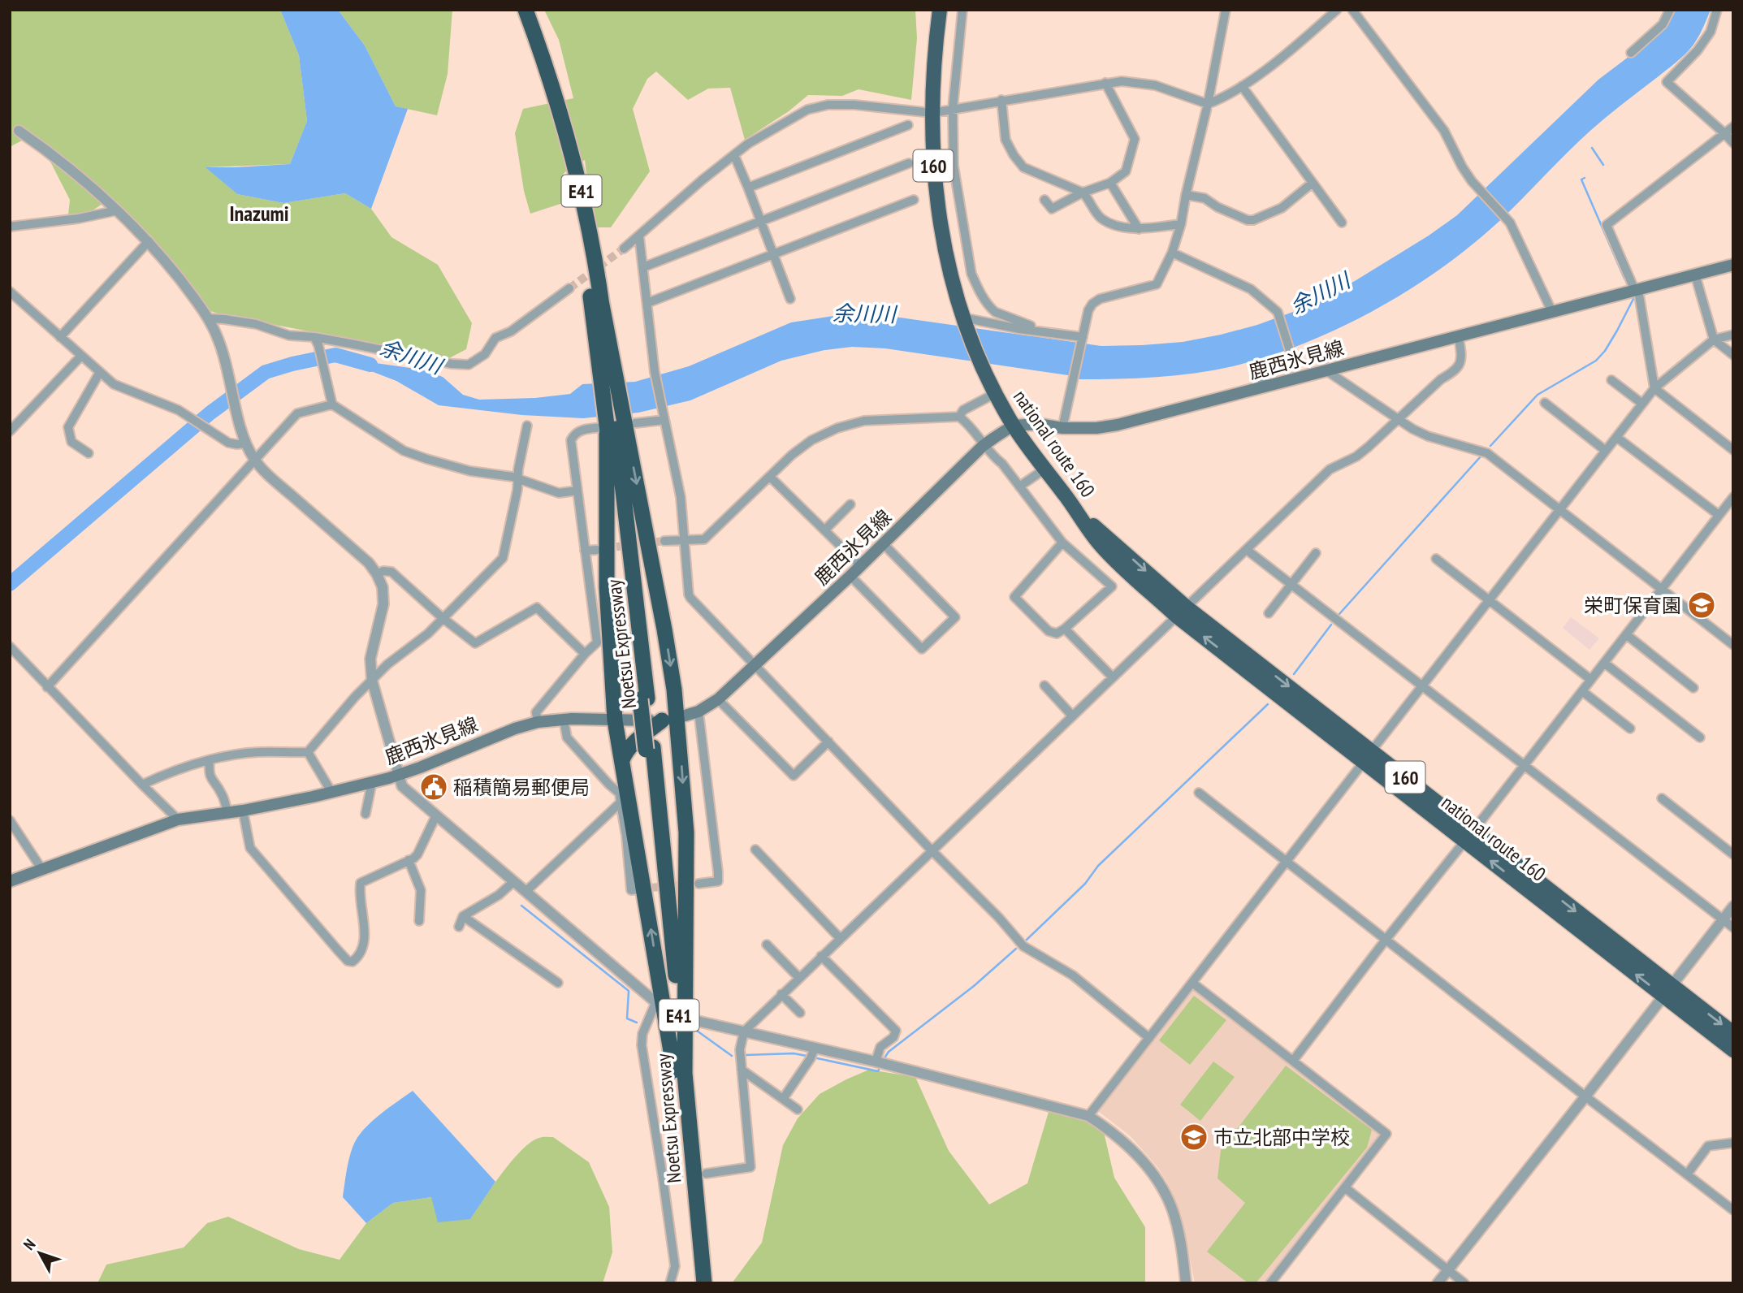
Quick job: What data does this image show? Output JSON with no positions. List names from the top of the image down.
{
  "streets": {
    "highway": [
      "160",
      "E41",
      "national route 160",
      "Noetsu Expressway"
    ],
    "main road": ["鹿西氷見線"]
  },
  "crossings": [
    ["160", "national route 160"],
    ["鹿西氷見線", "national route 160"]
  ],
  "districts": ["Inazumi"],
  "water": ["余川川"],
  "places": {
    "school or university": ["栄町保育園", "市立北部中学校"],
    "public building": ["稲積簡易郵便局"]
  },
  "north": "top left"
}
